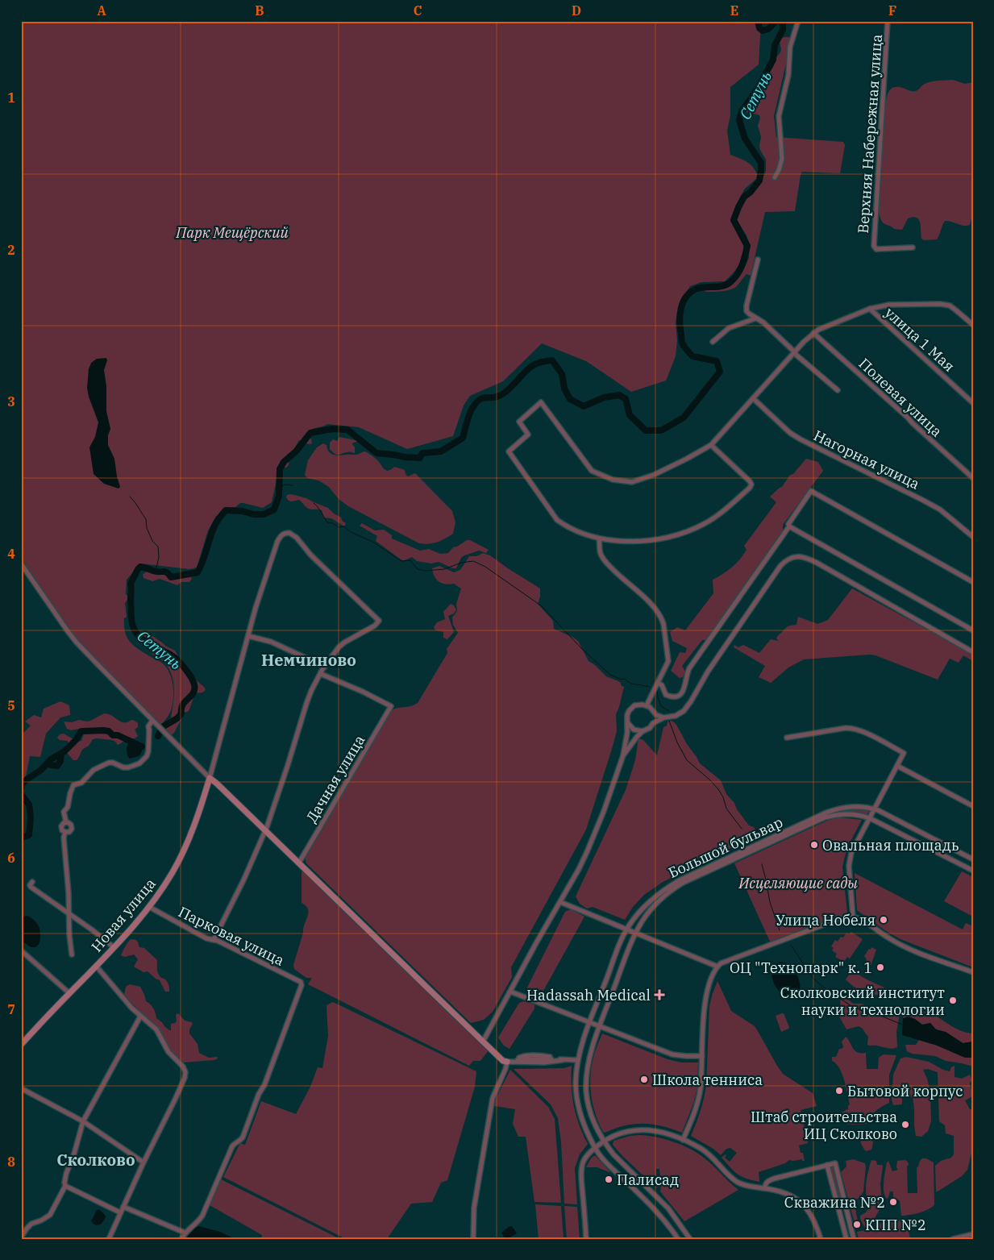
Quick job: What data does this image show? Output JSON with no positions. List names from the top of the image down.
{
  "streets": {
    "street": [
      "Верхняя Набережная улица",
      "улица 1 Мая",
      "Полевая улица",
      "Нагорная улица",
      "Дачная улица",
      "Большой бульвар",
      "Новая улица",
      "Парковая улица"
    ]
  },
  "crossings": [
    ["Новая улица", "Парковая улица"]
  ],
  "districts": ["Немчиново", "Сколково"],
  "water": ["Сетунь"],
  "parks": ["Парк Мещёрский", "Исцеляющие сады"],
  "places": {
    "other": [
      "Овальная площадь",
      "Улица Нобеля",
      "ОЦ \"Технопарк\" к. 1",
      "Сколковский институт науки и технологии",
      "Школа тенниса",
      "Бытовой корпус",
      "Штаб строительства ИЦ Сколково",
      "Палисад",
      "Скважина №2",
      "КПП №2"
    ],
    "health": ["Hadassah Medical"]
  },
  "grid": {
    "columns": [
      "A",
      "B",
      "C",
      "D",
      "E",
      "F"
    ],
    "rows": [
      "1",
      "2",
      "3",
      "4",
      "5",
      "6",
      "7",
      "8"
    ]
  }
}
